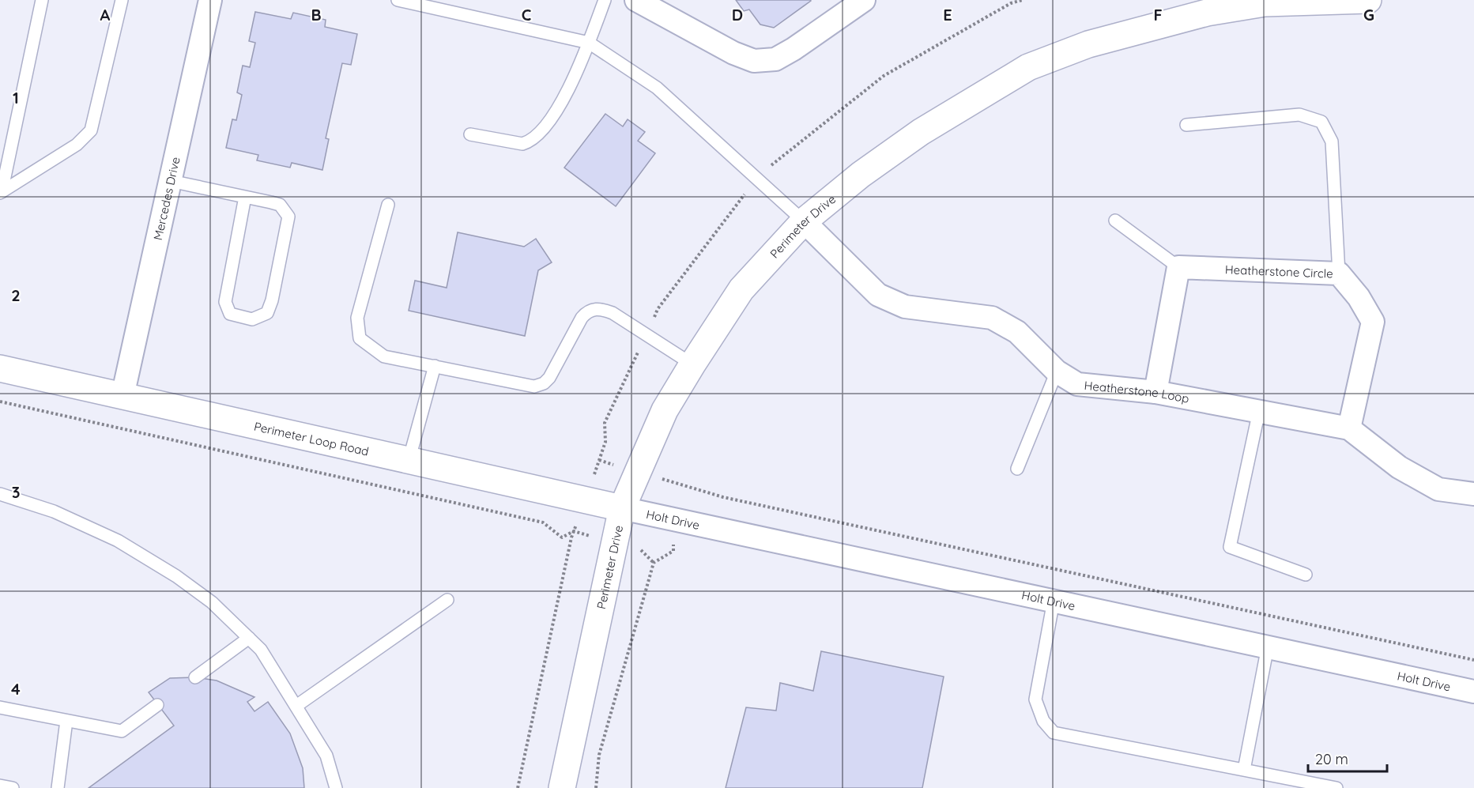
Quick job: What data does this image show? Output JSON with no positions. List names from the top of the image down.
{
  "streets": {
    "main road": ["Perimeter Drive", "Perimeter Loop Road"],
    "street": [
      "Mercedes Drive",
      "Heatherstone Circle",
      "Heatherstone Loop",
      "Holt Drive"
    ]
  },
  "crossings": [
    ["Mercedes Drive", "Perimeter Loop Road"],
    ["Perimeter Drive", "Heatherstone Loop"],
    ["Perimeter Drive", "Perimeter Loop Road"],
    ["Perimeter Drive", "Holt Drive"],
    ["Heatherstone Circle", "Heatherstone Loop"],
    ["Perimeter Loop Road", "Holt Drive"]
  ],
  "scale_bar": "20 m",
  "grid": {
    "columns": [
      "A",
      "B",
      "C",
      "D",
      "E",
      "F",
      "G"
    ],
    "rows": [
      "1",
      "2",
      "3",
      "4"
    ]
  }
}
